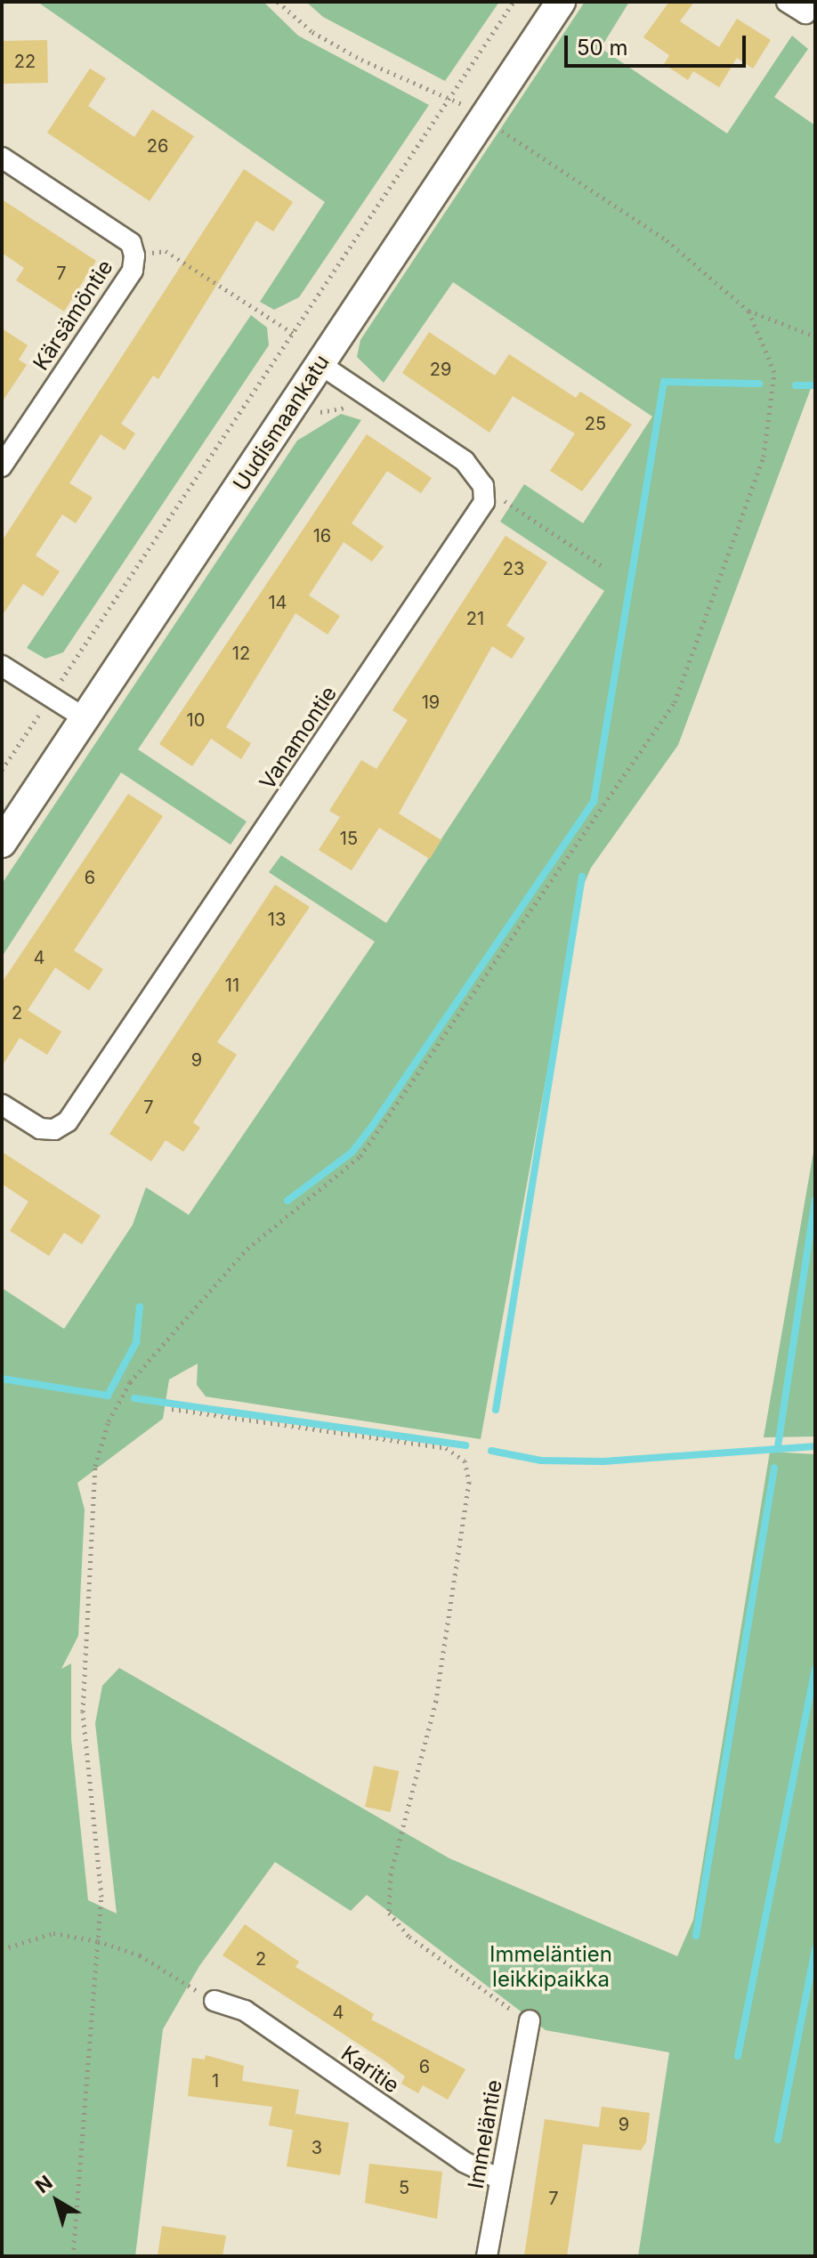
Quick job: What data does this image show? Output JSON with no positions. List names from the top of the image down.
{
  "streets": {
    "street": [
      "Kärsämöntie",
      "Uudismaankatu",
      "Vanamontie",
      "Karitie",
      "Immeläntie"
    ]
  },
  "crossings": [
    ["Karitie", "Immeläntie"]
  ],
  "parks": ["Immeläntien leikkipaikka"],
  "house_numbers": [
    "22",
    "26",
    "7",
    "29",
    "25",
    "16",
    "23",
    "14",
    "21",
    "12",
    "19",
    "10",
    "15",
    "6",
    "13",
    "4",
    "11",
    "2",
    "9",
    "7",
    "2",
    "4",
    "6",
    "1",
    "9",
    "3",
    "5",
    "7"
  ],
  "scale_bar": "50 m",
  "north": "top left"
}
